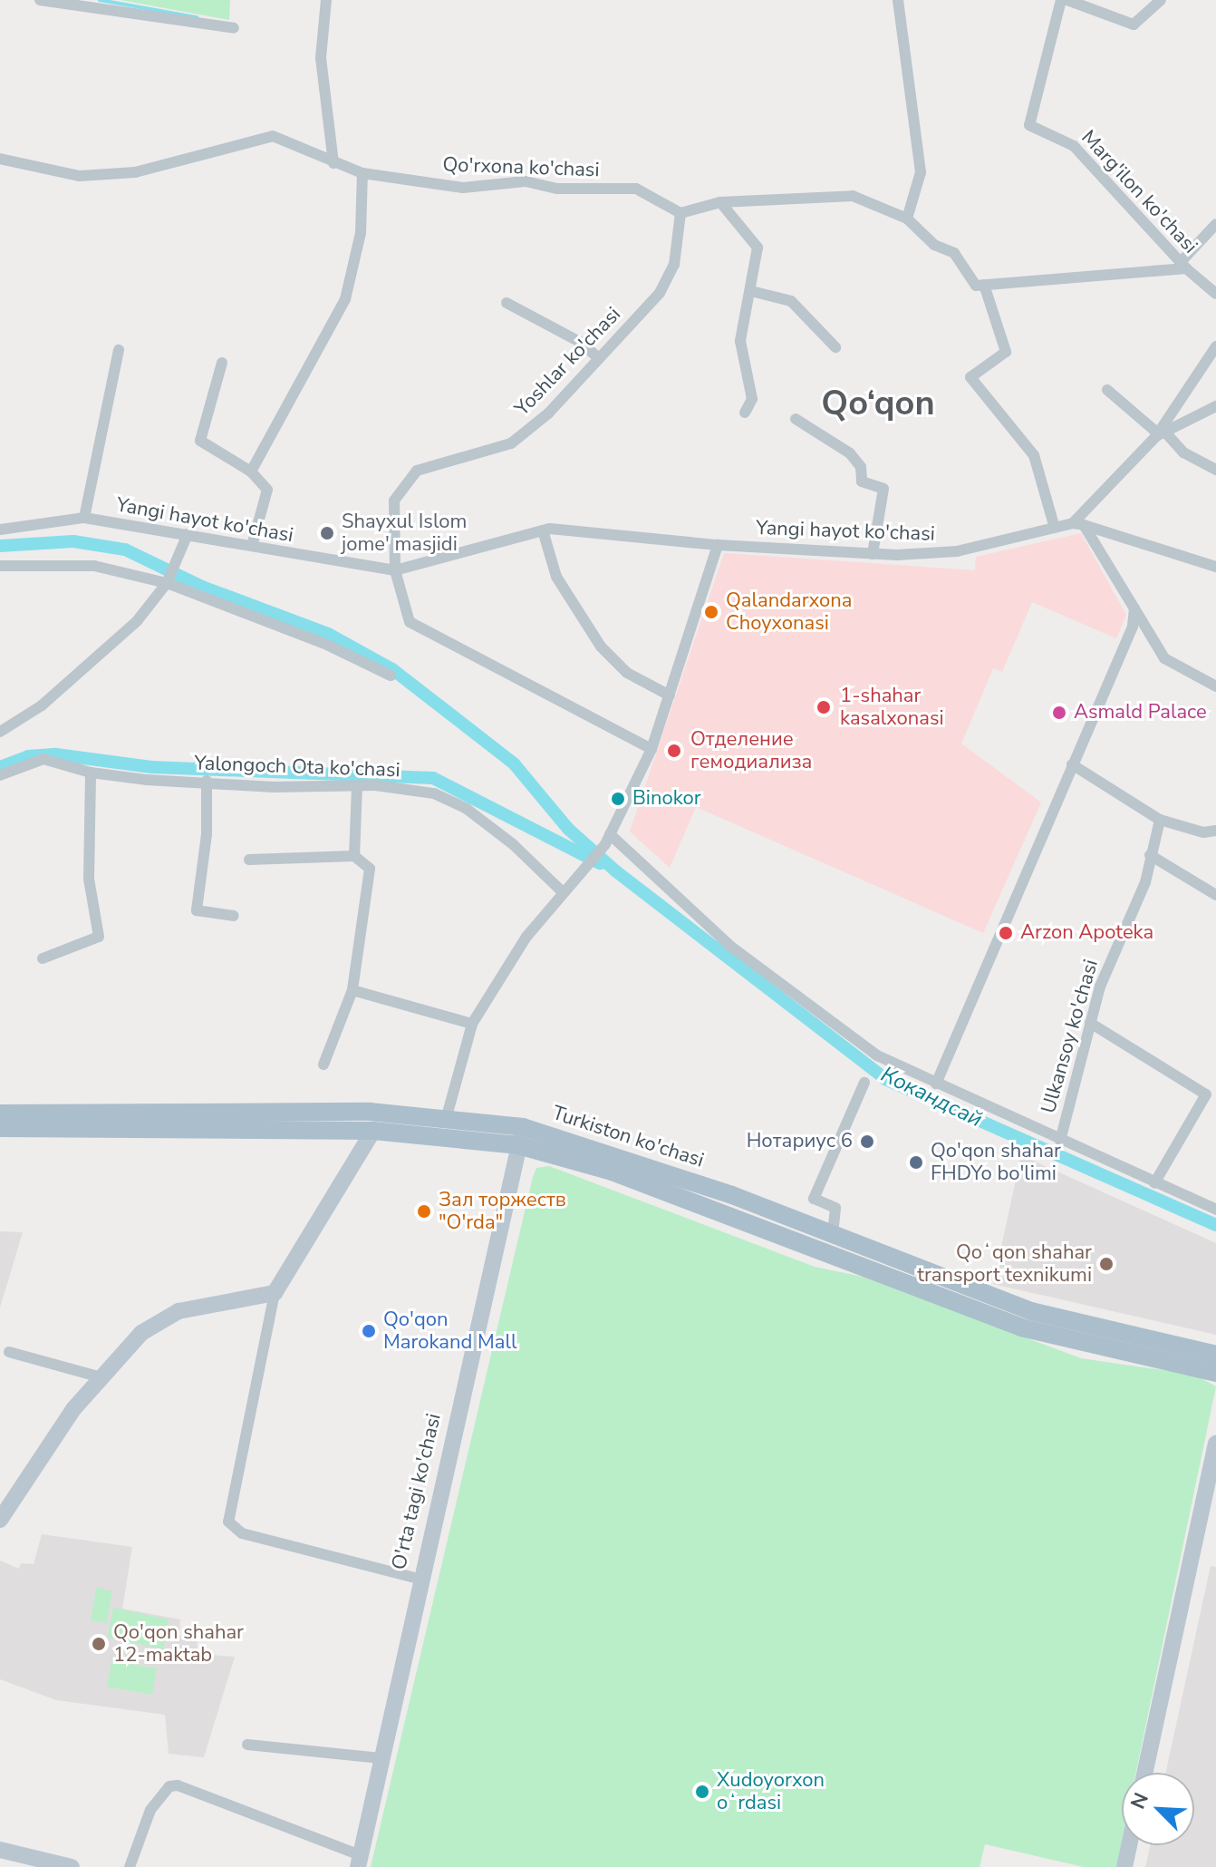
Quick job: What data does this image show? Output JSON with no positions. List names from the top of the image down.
{
  "streets": {
    "main road": ["Turkiston ko'chasi", "O'rta tagi ko'chasi"],
    "street": [
      "Qo'rxona ko'chasi",
      "Marg'ilon ko'chasi",
      "Yoshlar ko'chasi",
      "Yangi hayot ko'chasi",
      "Yalongoch Ota ko'chasi",
      "Ulkansoy ko'chasi"
    ]
  },
  "crossings": [
    ["Qo'rxona ko'chasi", "Yoshlar ko'chasi"],
    ["Yoshlar ko'chasi", "Yangi hayot ko'chasi"],
    ["Turkiston ko'chasi", "O'rta tagi ko'chasi"]
  ],
  "districts": ["Qo‘qon"],
  "water": ["Кокандсай"],
  "places": [
    "Shayxul Islom jome' masjidi",
    "Qalandarxona Choyxonasi",
    "1-shahar kasalxonasi",
    "Asmald Palace",
    "Отделение гемодиализа",
    "Binokor",
    "Arzon Apoteka",
    "Нотариус 6",
    "Qo'qon shahar FHDYo bo'limi",
    "Зал торжеств \"O'rda\"",
    "Qoʻqon shahar transport texnikumi",
    "Qo'qon Marokand Mall",
    "Qo'qon shahar 12-maktab",
    "Xudoyorxon oʻrdasi"
  ],
  "north": "top left"
}
